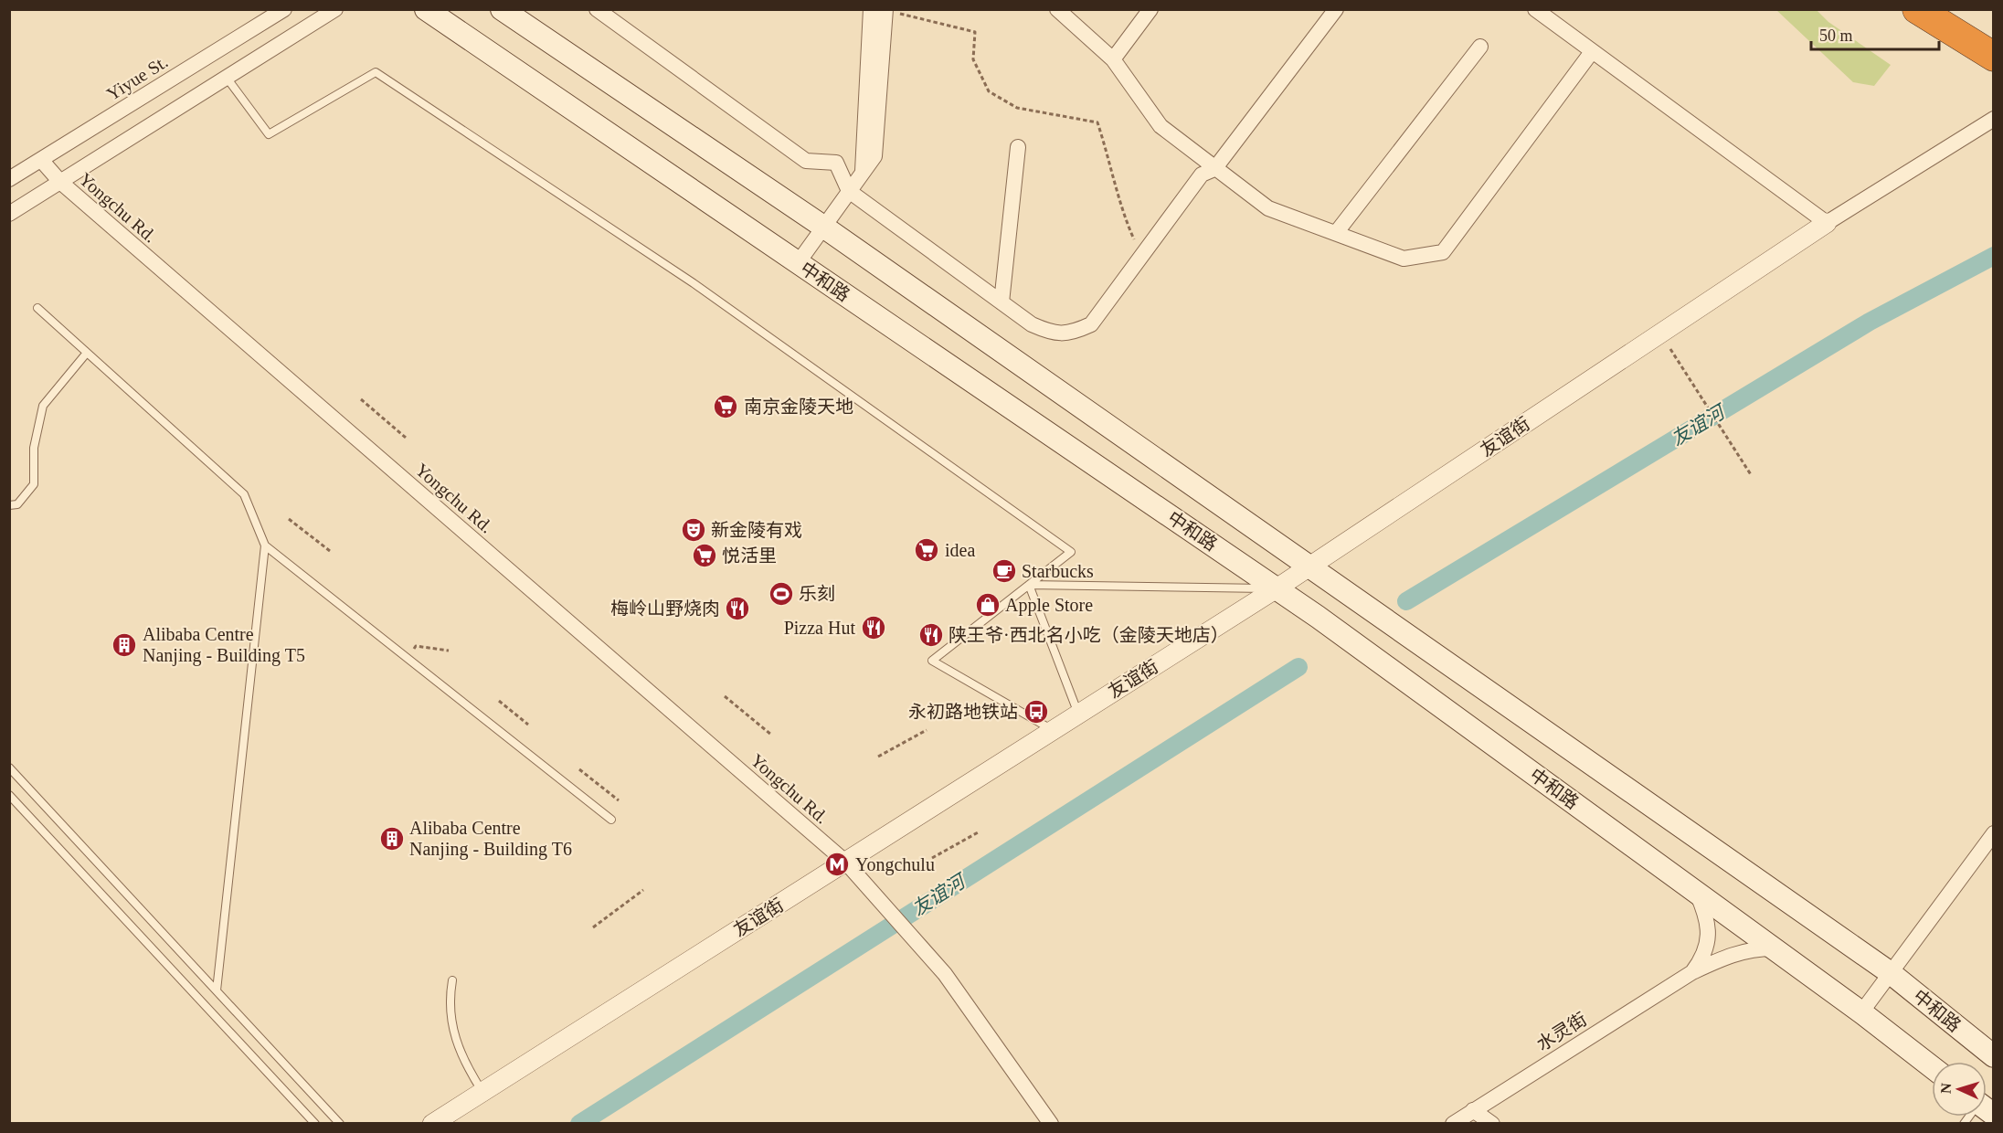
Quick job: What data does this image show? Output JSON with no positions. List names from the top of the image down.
{
  "streets": {
    "main road": ["中和路"],
    "street": [
      "Yiyue St.",
      "Yongchu Rd.",
      "友谊街",
      "水灵街"
    ]
  },
  "crossings": [
    ["Yiyue St.", "Yongchu Rd."],
    ["Yongchu Rd.", "友谊街"],
    ["中和路", "友谊街"],
    ["中和路", "水灵街"]
  ],
  "water": ["友谊河"],
  "places": {
    "supermarket": ["南京金陵天地", "idea", "悦活里"],
    "theatre": ["新金陵有戏"],
    "cafe": ["Starbucks"],
    "sports": ["乐刻"],
    "shop": ["Apple Store"],
    "restaurant": ["梅岭山野烧肉", "Pizza Hut", "陕王爷·西北名小吃（金陵天地店）"],
    "building": ["Alibaba Centre Nanjing - Building T5", "Alibaba Centre Nanjing - Building T6"],
    "bus stop": ["永初路地铁站"],
    "metro station": ["Yongchulu"]
  },
  "scale_bar": "50 m",
  "north": "left"
}
